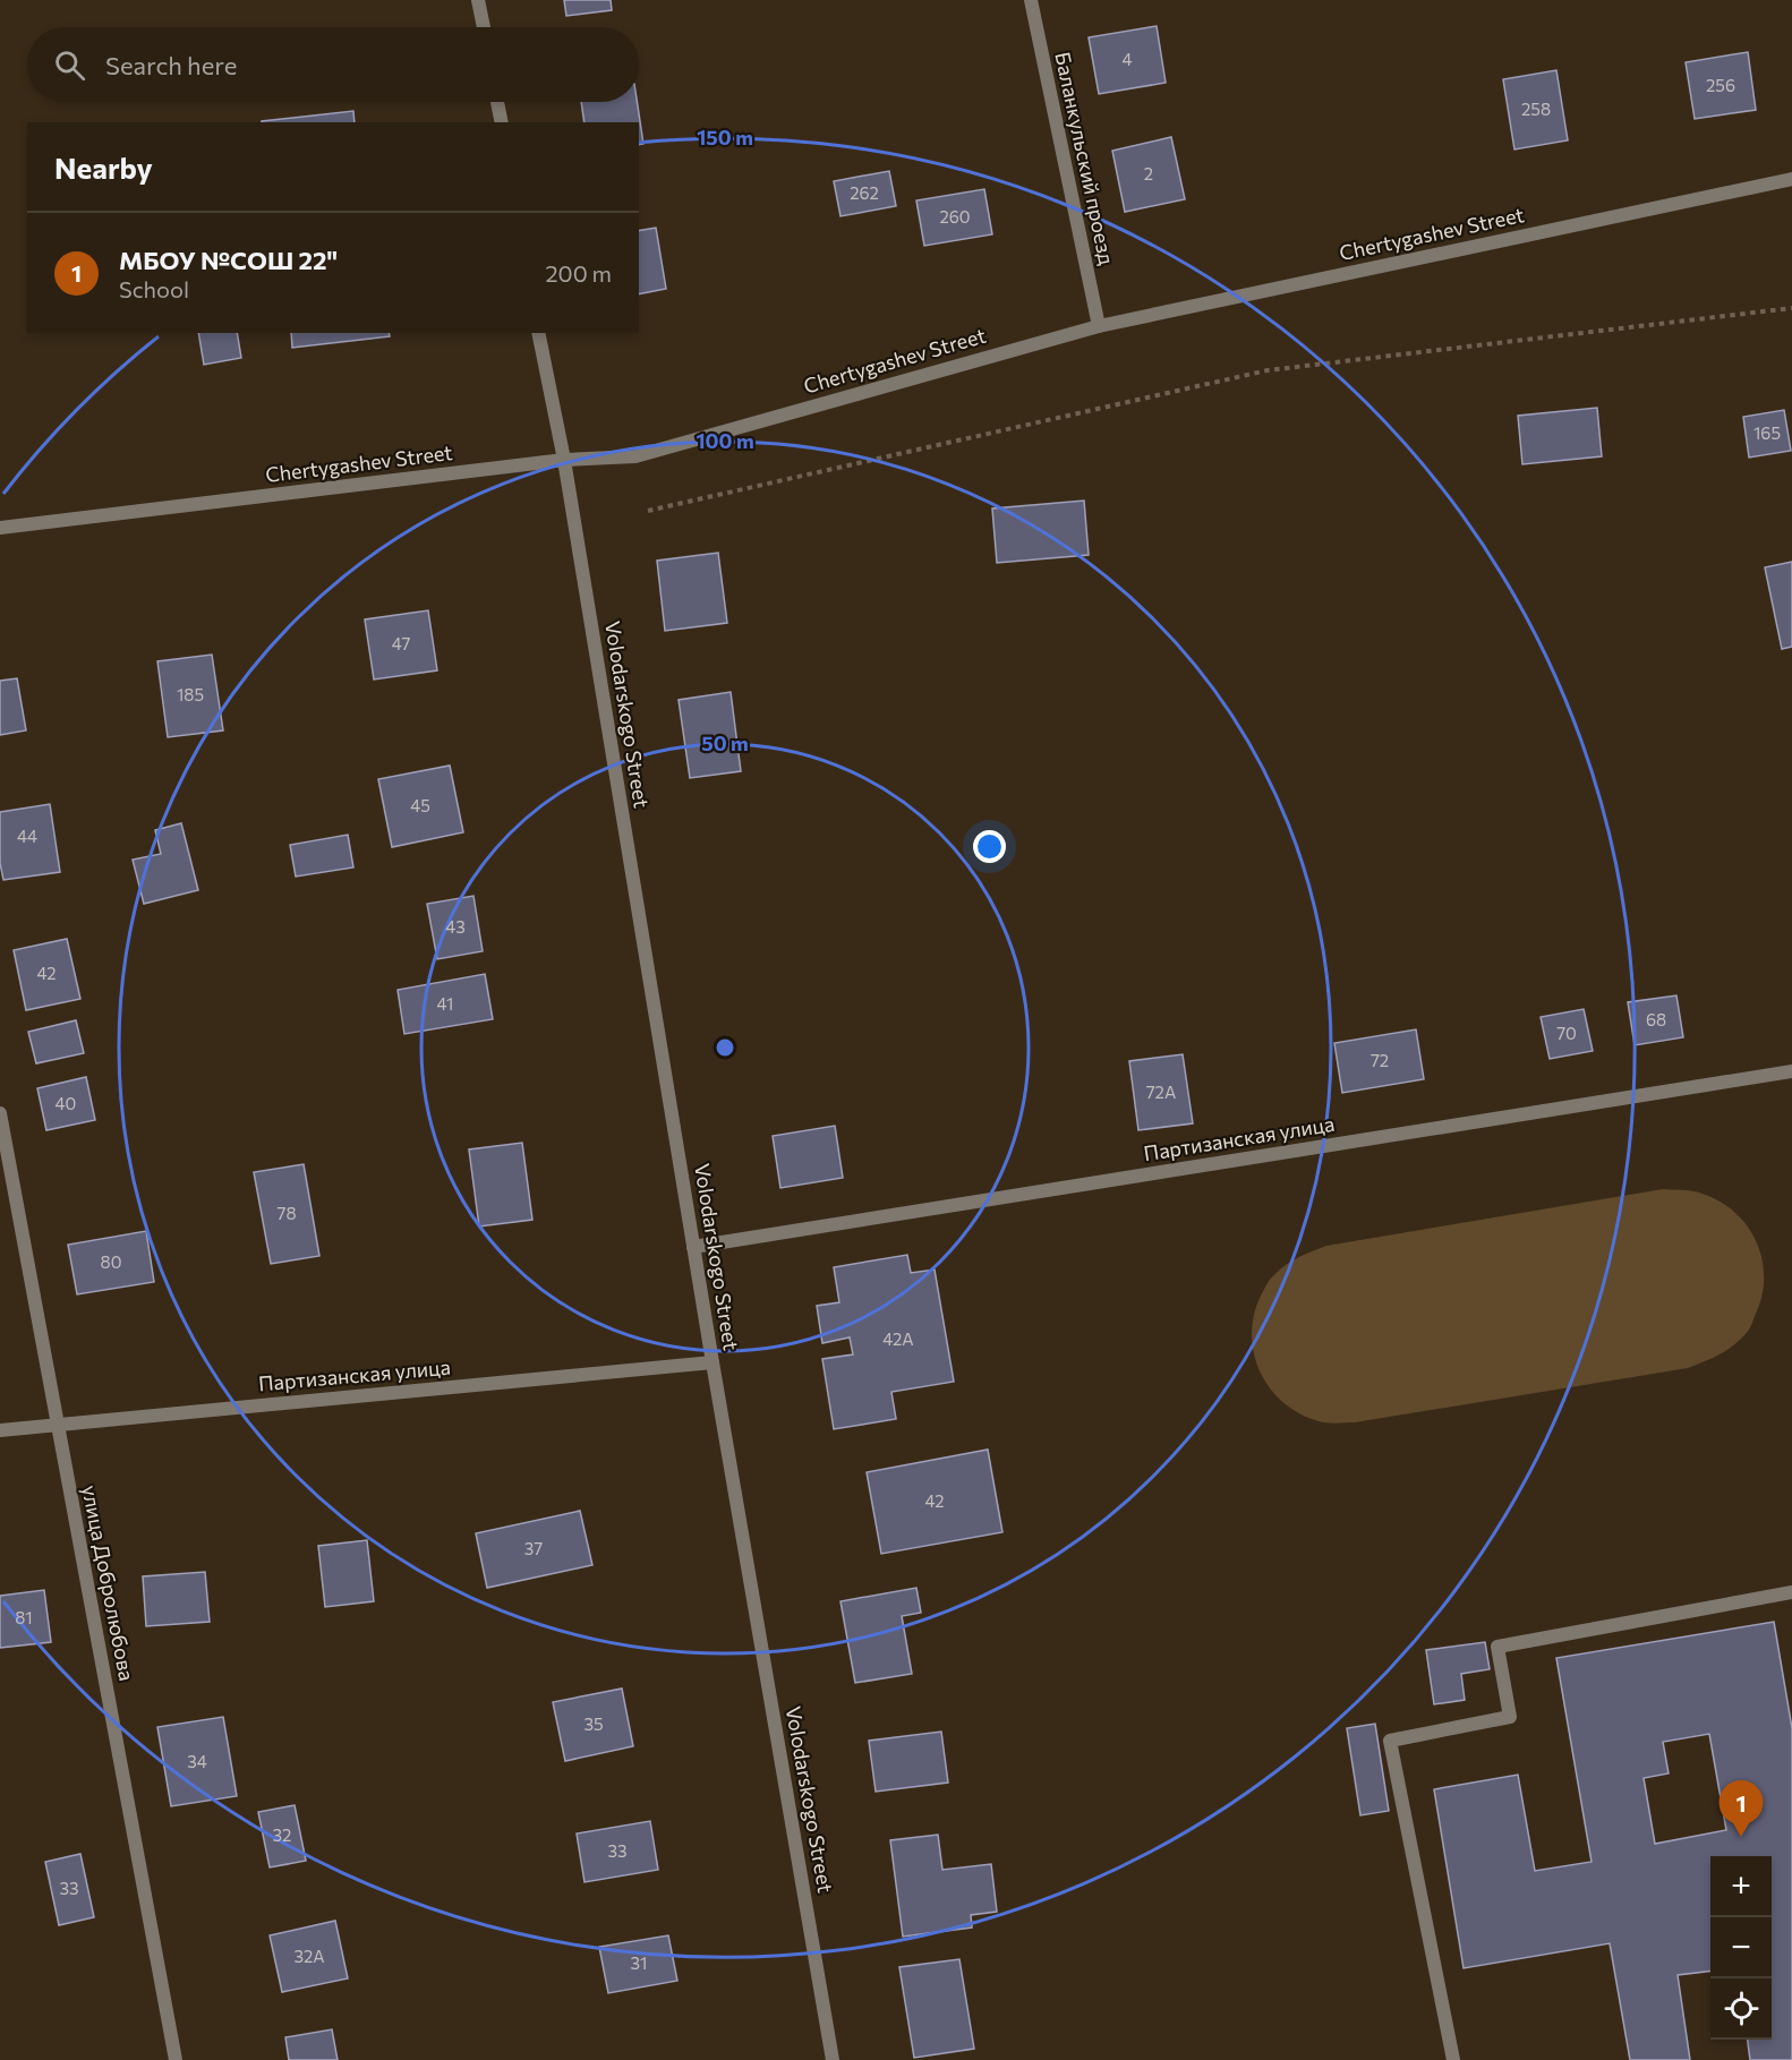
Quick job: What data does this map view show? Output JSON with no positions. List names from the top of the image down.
{
  "streets": {
    "street": [
      "Баланкульский проезд",
      "Chertygashev Street",
      "Volodarskogo Street",
      "Партизанская улица",
      "улица Добролюбова"
    ]
  },
  "crossings": [
    ["Баланкульский проезд", "Chertygashev Street"],
    ["Chertygashev Street", "Volodarskogo Street"],
    ["Volodarskogo Street", "Партизанская улица"],
    ["Партизанская улица", "улица Добролюбова"]
  ],
  "house_numbers": [
    "4",
    "256",
    "258",
    "2",
    "262",
    "260",
    "165",
    "47",
    "185",
    "45",
    "44",
    "43",
    "42",
    "41",
    "68",
    "70",
    "72",
    "72А",
    "40",
    "78",
    "80",
    "42А",
    "42",
    "37",
    "81",
    "35",
    "34",
    "32",
    "33",
    "33",
    "32А",
    "31"
  ],
  "page": {
    "search": "Search here",
    "heading": "Nearby",
    "list": [
      {
        "mark": "1",
        "name": "МБОУ №СОШ 22\"",
        "note": "School",
        "value": "200 m"
      }
    ],
    "pins": "1",
    "map_buttons": ["+", "−"]
  },
  "rings": ["150 m", "100 m", "50 m"]
}
